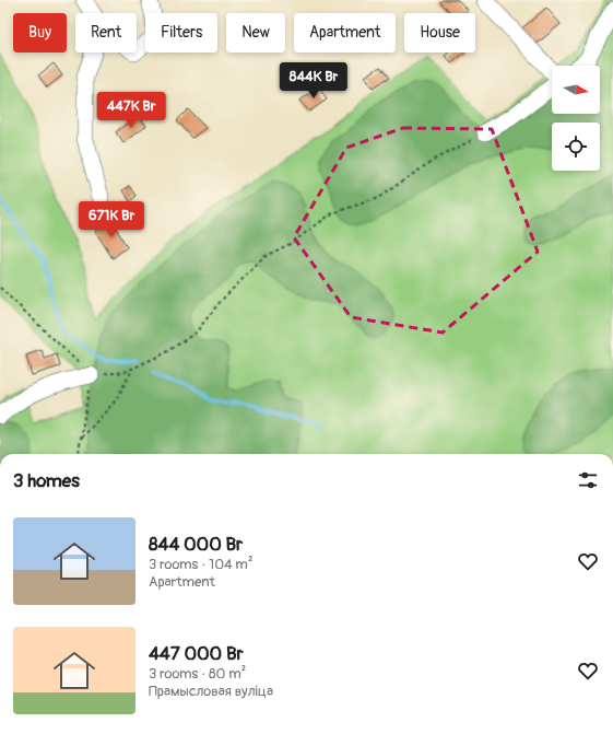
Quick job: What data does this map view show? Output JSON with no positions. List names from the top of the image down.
{
  "north": "right",
  "page": {
    "chip": [
      "Buy",
      "Rent",
      "Filters",
      "New",
      "Apartment",
      "House"
    ],
    "price": ["844K Br", "447K Br", "671K Br"],
    "heading": "3 homes",
    "list": [
      {
        "name": "844 000 Br",
        "note": "3 rooms · 104 m² · Apartment"
      },
      {
        "name": "447 000 Br",
        "note": "3 rooms · 80 m² · Прамысловая вуліца"
      }
    ]
  }
}
